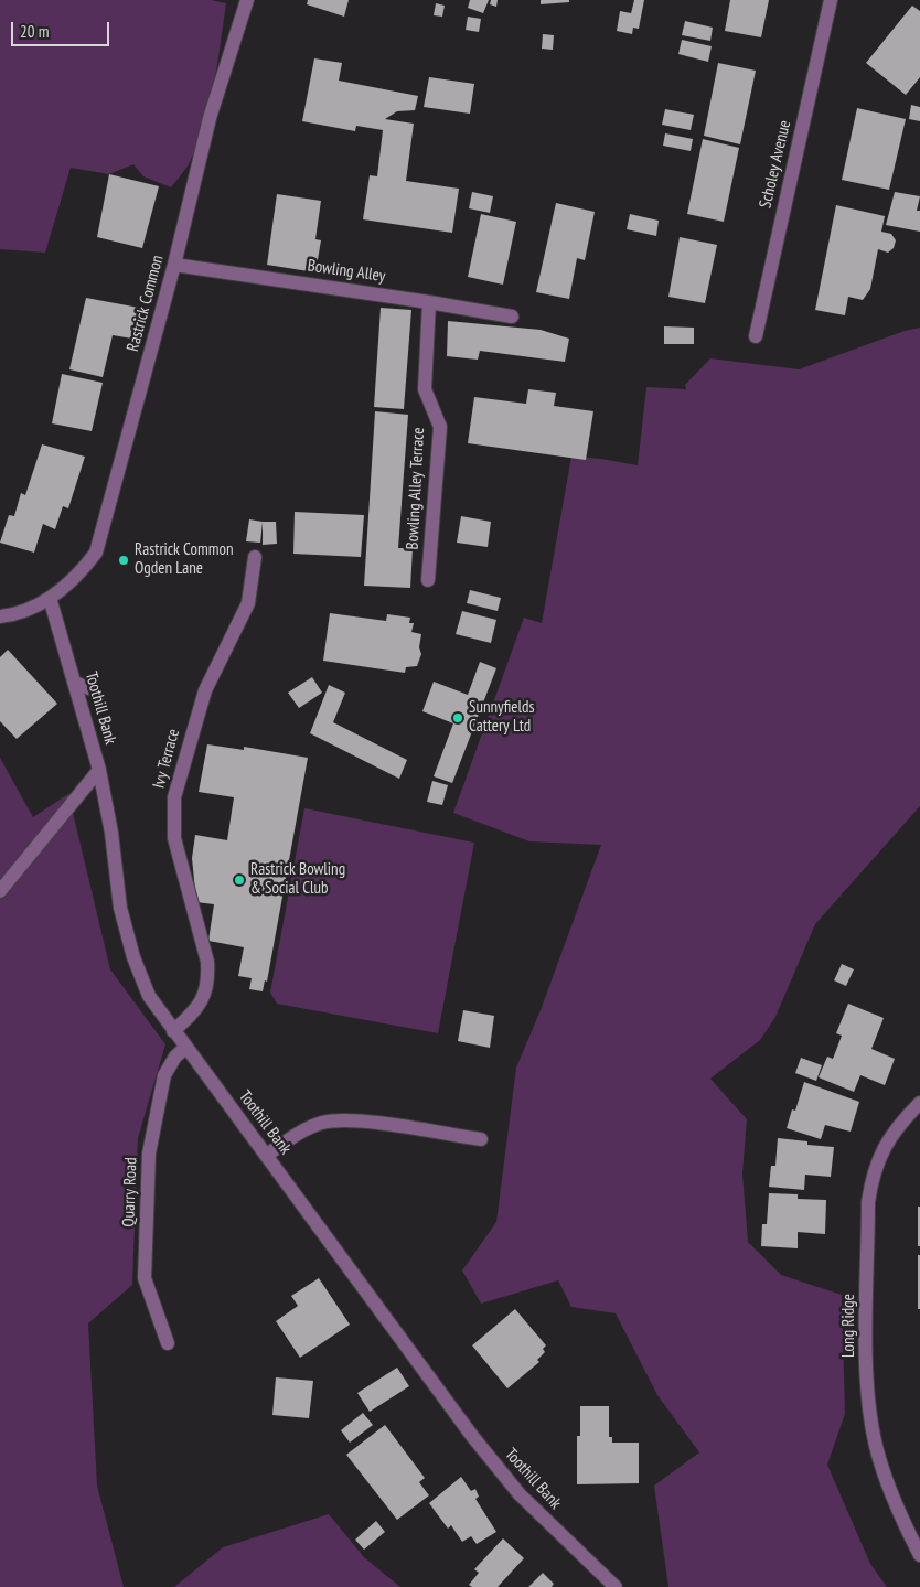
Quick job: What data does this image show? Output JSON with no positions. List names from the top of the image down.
{
  "streets": {
    "street": [
      "Scholey Avenue",
      "Bowling Alley",
      "Rastrick Common",
      "Bowling Alley Terrace",
      "Toothill Bank",
      "Ivy Terrace",
      "Quarry Road",
      "Long Ridge"
    ]
  },
  "crossings": [
    ["Bowling Alley", "Rastrick Common"],
    ["Bowling Alley", "Bowling Alley Terrace"],
    ["Rastrick Common", "Toothill Bank"],
    ["Toothill Bank", "Ivy Terrace"],
    ["Toothill Bank", "Quarry Road"]
  ],
  "places": ["Rastrick Common Ogden Lane", "Sunnyfields Cattery Ltd", "Rastrick Bowling & Social Club"],
  "scale_bar": "20 m"
}
